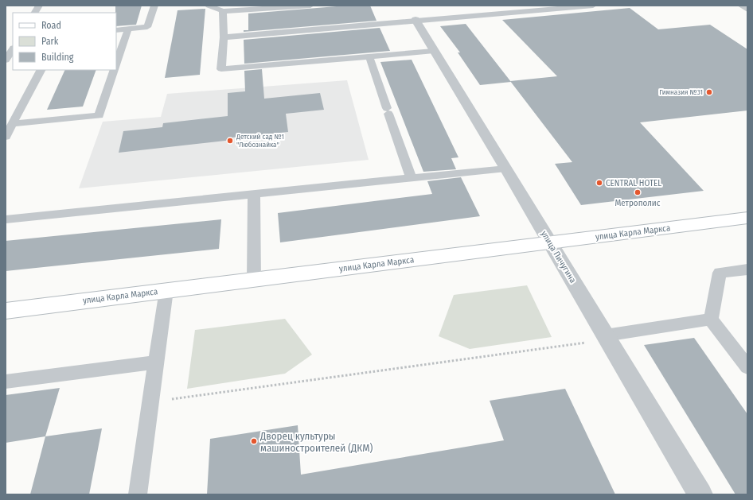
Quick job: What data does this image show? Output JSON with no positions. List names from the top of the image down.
{
  "streets": {
    "main road": ["улица Карла Маркса"],
    "street": ["улица Пичугина"]
  },
  "crossings": [
    ["улица Карла Маркса", "улица Пичугина"]
  ],
  "places": [
    "Гимназия №31",
    "Детский cад №1 \"Любознайка\"",
    "СENTRAL HOTEL",
    "Метрополис",
    "Дворец культуры машиностроителей (ДКМ)"
  ],
  "legend": ["Road", "Park", "Building"]
}
